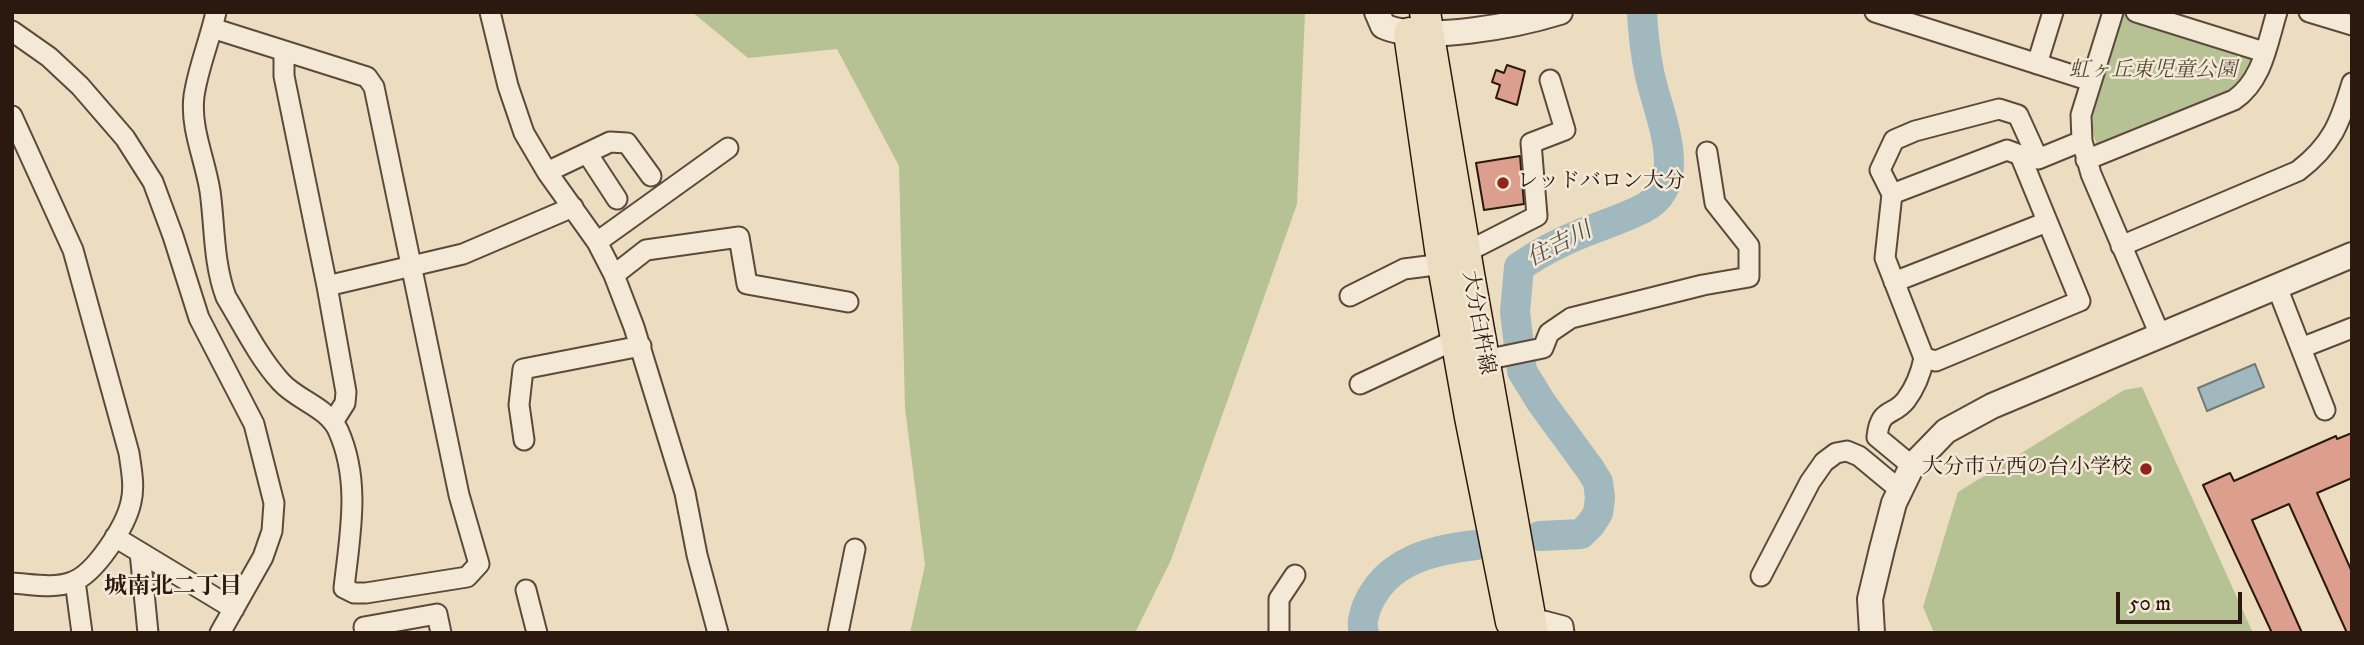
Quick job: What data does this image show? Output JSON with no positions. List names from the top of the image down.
{
  "streets": {
    "main road": ["大分臼杵線"]
  },
  "districts": ["城南北二丁目"],
  "water": ["住吉川"],
  "parks": ["虹ヶ丘東児童公園"],
  "places": ["レッドバロン大分", "大分市立西の台小学校"],
  "scale_bar": "50 m"
}
